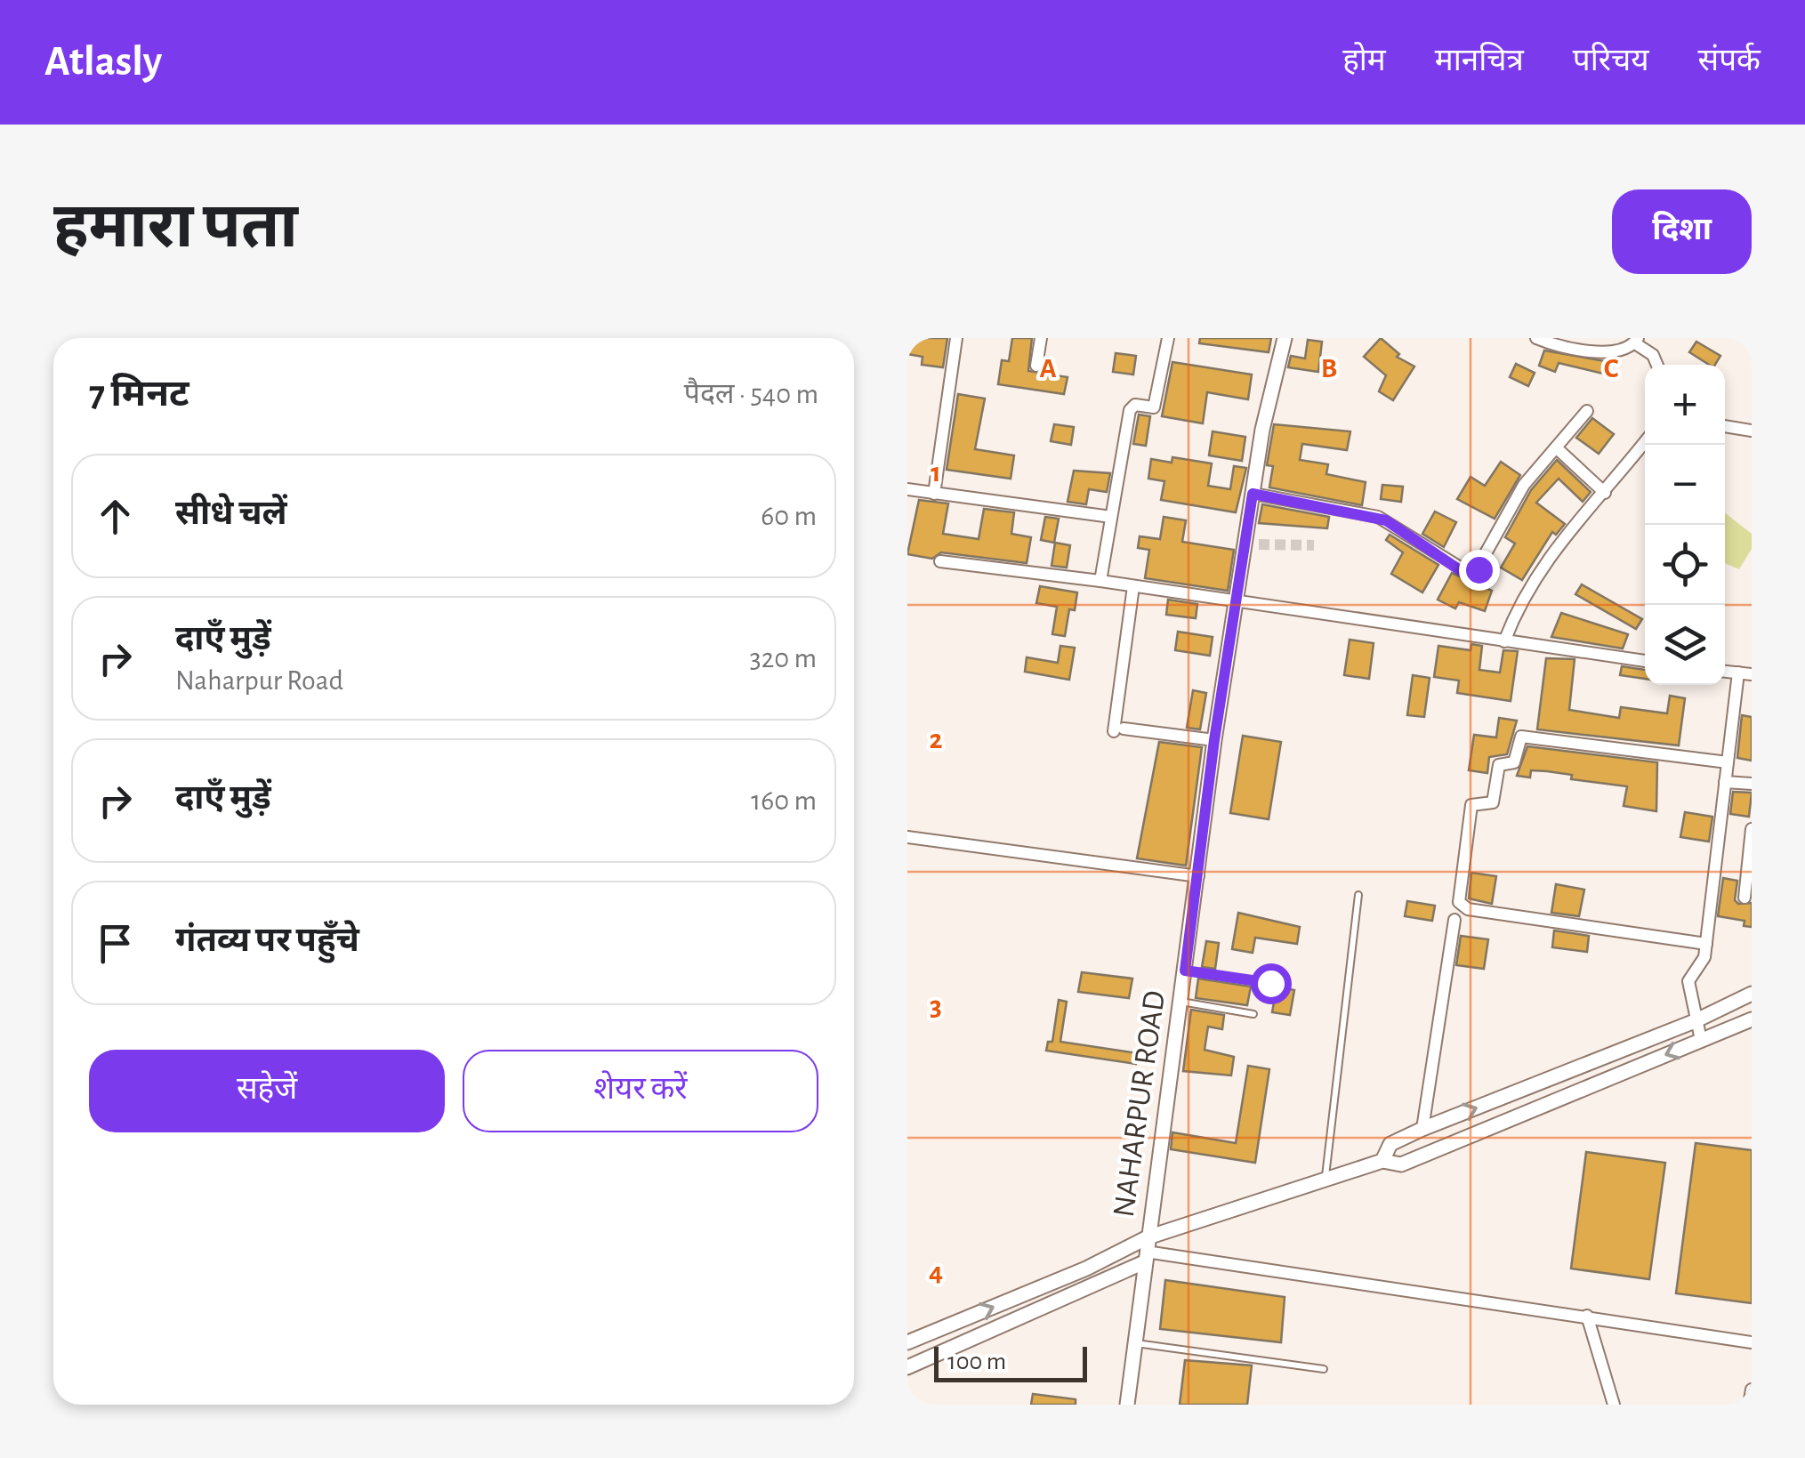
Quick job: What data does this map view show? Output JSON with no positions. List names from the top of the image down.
{
  "streets": {
    "street": ["NAHARPUR ROAD"]
  },
  "scale_bar": "100 m",
  "page": {
    "header": "Atlasly",
    "nav": [
      "होम",
      "मानचित्र",
      "परिचय",
      "संपर्क"
    ],
    "buttons": [
      "दिशा",
      ["सहेजें", "शेयर करें"]
    ],
    "title": "हमारा पता",
    "heading": ["7 मिनट", "पैदल · 540 m"],
    "map_buttons": ["+", "−"],
    "list": [
      ["सीधे चलें", "60 m"],
      ["दाएँ मुड़ें", "Naharpur Road", "320 m"],
      ["दाएँ मुड़ें", "160 m"],
      "गंतव्य पर पहुँचे"
    ],
    "scale": "100 m"
  },
  "grid": {
    "columns": ["A", "B", "C"],
    "rows": [
      "1",
      "2",
      "3",
      "4"
    ]
  }
}
